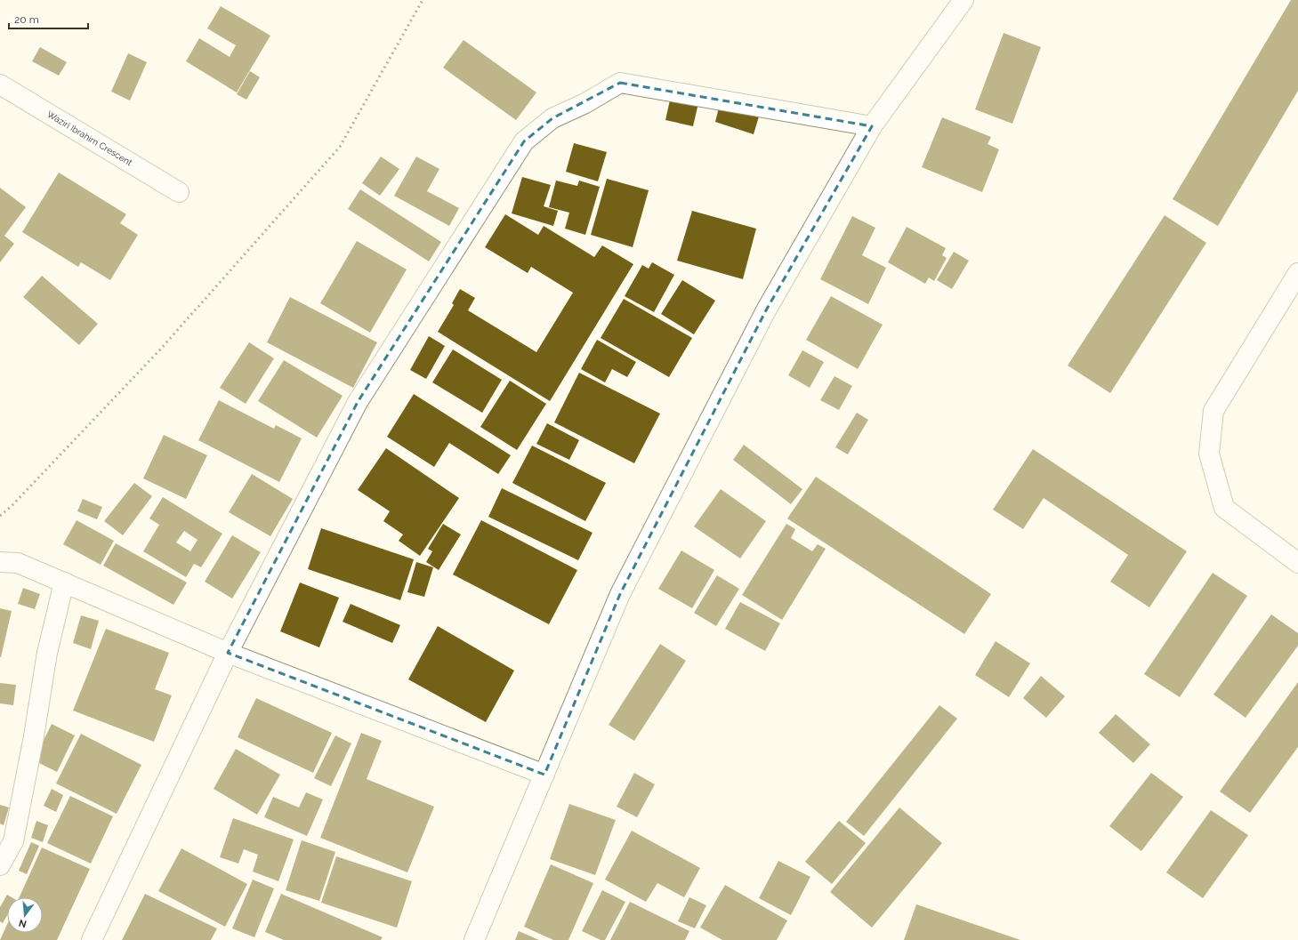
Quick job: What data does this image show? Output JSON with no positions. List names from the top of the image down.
{
  "streets": {
    "street": ["Waziri Ibrahim Crescent"]
  },
  "scale_bar": "20 m",
  "north": "bottom"
}
